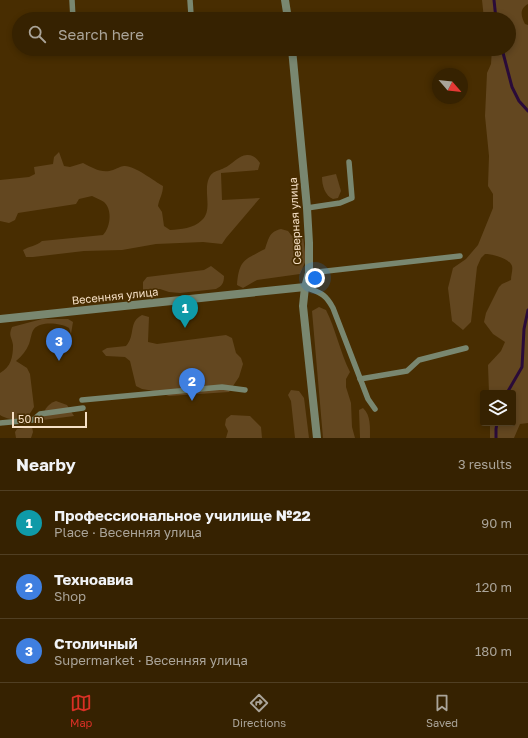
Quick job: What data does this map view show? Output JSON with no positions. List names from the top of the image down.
{
  "streets": {
    "street": ["Северная улица", "Весенняя улица"]
  },
  "crossings": [
    ["Северная улица", "Весенняя улица"]
  ],
  "scale_bar": "50 m",
  "north": "bottom right",
  "page": {
    "search": "Search here",
    "pins": ["1", "3", "2"],
    "scale": "50 m",
    "heading": ["Nearby", "3 results"],
    "list": [
      {
        "mark": "1",
        "name": "Профессиональное училище №22",
        "note": "Place · Весенняя улица",
        "value": "90 m"
      },
      {
        "mark": "2",
        "name": "Техноавиа",
        "note": "Shop",
        "value": "120 m"
      },
      {
        "mark": "3",
        "name": "Столичный",
        "note": "Supermarket · Весенняя улица",
        "value": "180 m"
      }
    ],
    "nav": ["Map", "Directions", "Saved"]
  }
}
